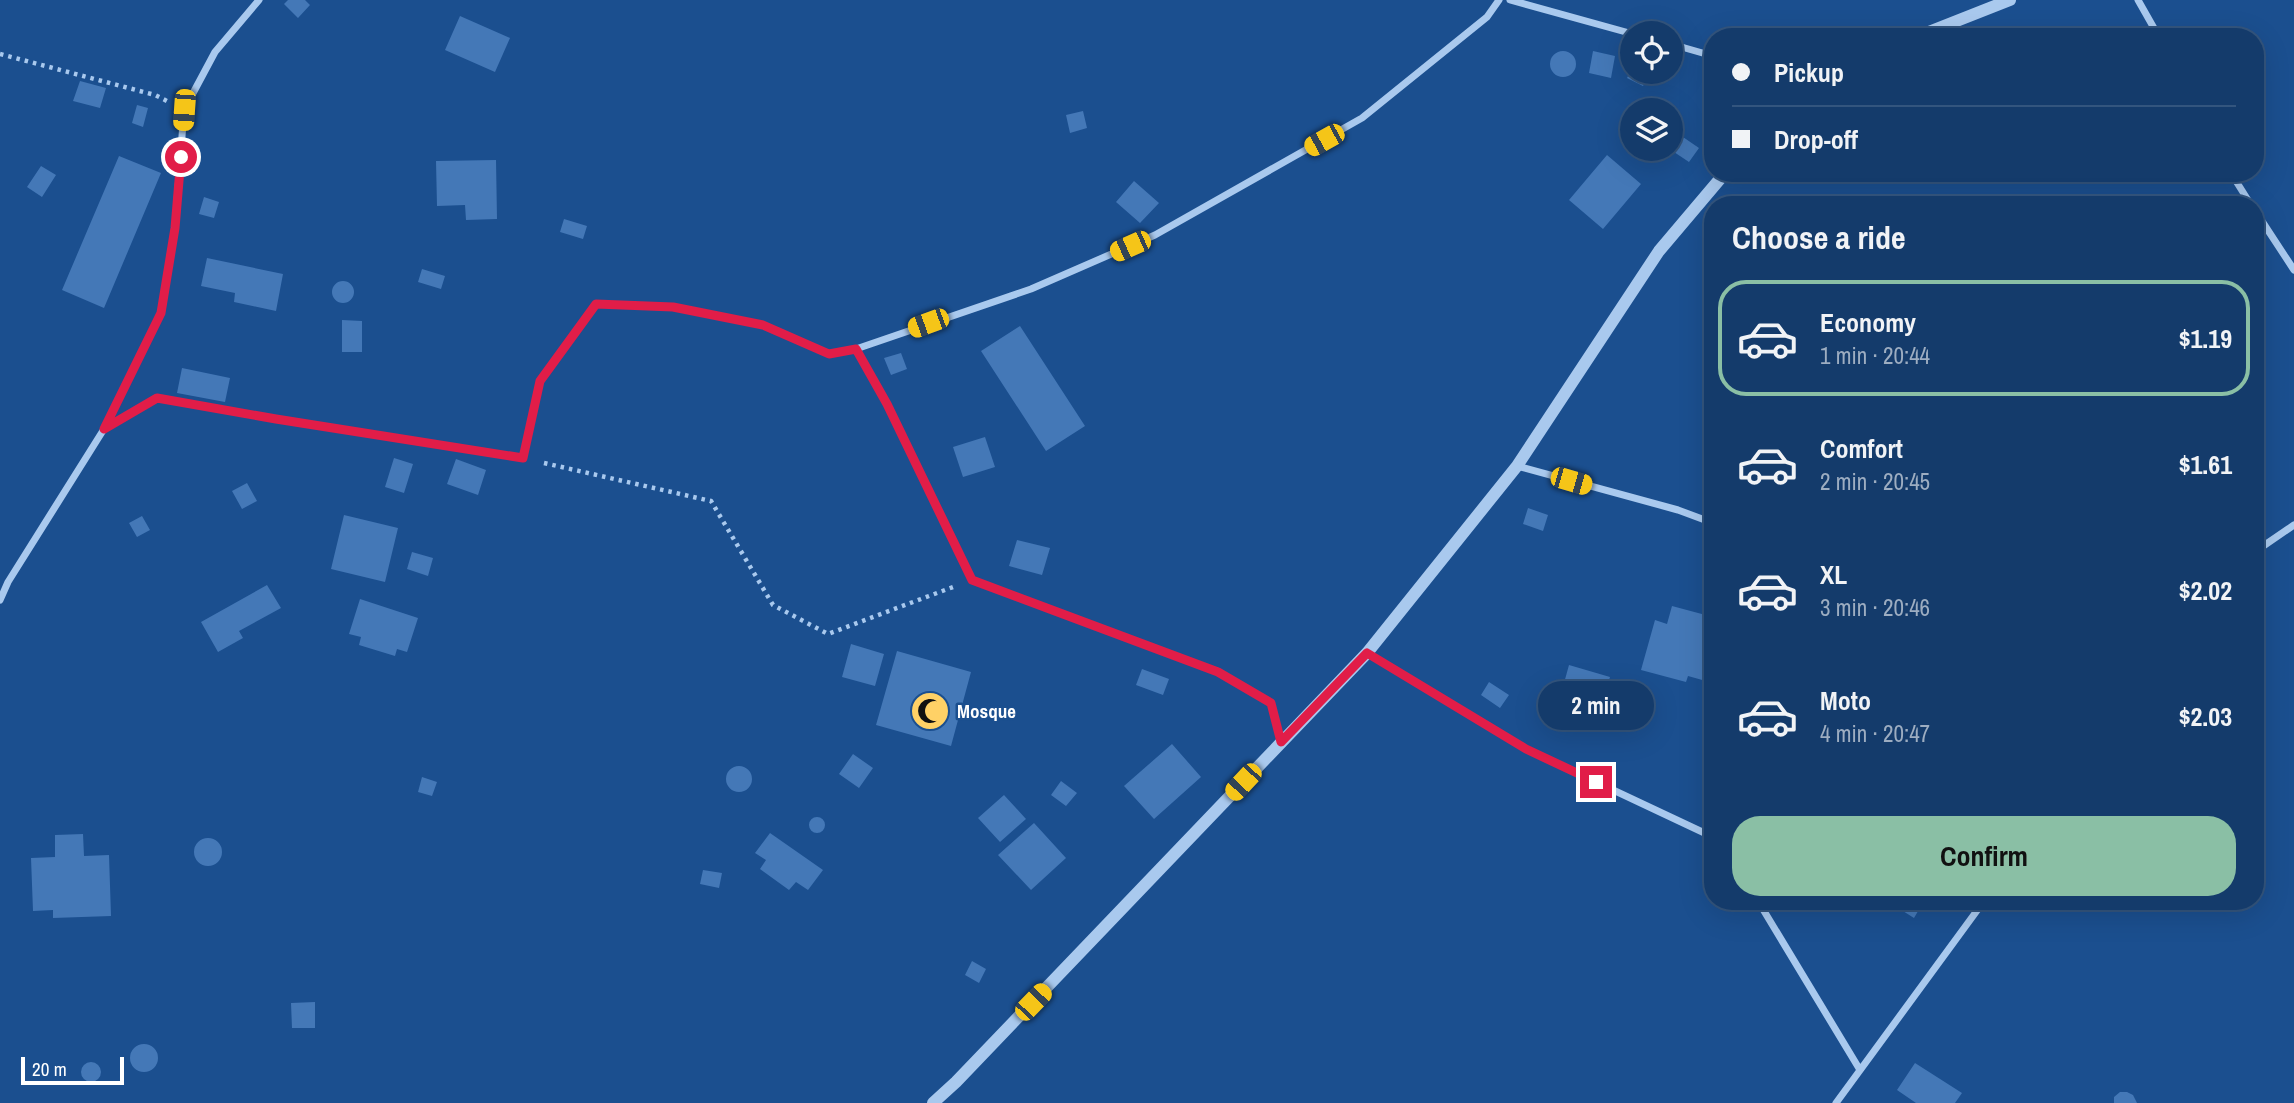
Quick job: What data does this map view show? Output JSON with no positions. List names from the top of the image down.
{
  "places": {
    "mosque": ["Mosque"]
  },
  "scale_bar": "20 m",
  "page": {
    "banner": ["Pickup", "Drop-off"],
    "heading": "Choose a ride",
    "list": [
      {
        "name": "Economy",
        "note": "1 min · 20:44",
        "value": "$1.19"
      },
      {
        "name": "Comfort",
        "note": "2 min · 20:45",
        "value": "$1.61"
      },
      {
        "name": "XL",
        "note": "3 min · 20:46",
        "value": "$2.02"
      },
      {
        "name": "Moto",
        "note": "4 min · 20:47",
        "value": "$2.03"
      }
    ],
    "bubble": "2 min",
    "buttons": "Confirm",
    "scale": "20 m"
  }
}
